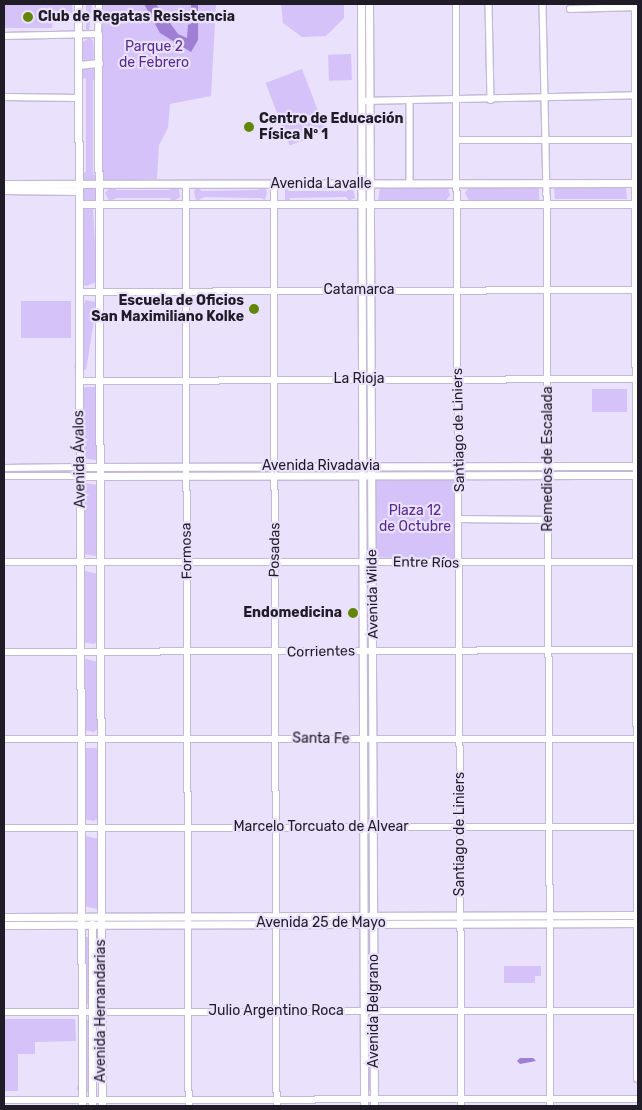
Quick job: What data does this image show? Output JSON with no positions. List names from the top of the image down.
{
  "streets": {
    "main road": [
      "Avenida Lavalle",
      "Avenida Ávalos",
      "Avenida Rivadavia",
      "Avenida Wilde",
      "Avenida 25 de Mayo",
      "Avenida Hernandarias",
      "Avenida Belgrano"
    ],
    "street": [
      "Catamarca",
      "La Rioja",
      "Santiago de Liniers",
      "Remedios de Escalada",
      "Posadas",
      "Formosa",
      "Entre Ríos",
      "Corrientes",
      "Santa Fe",
      "Marcelo Torcuato de Alvear",
      "Julio Argentino Roca"
    ]
  },
  "crossings": [
    ["Avenida Lavalle", "Santiago de Liniers"],
    ["Avenida Lavalle", "Avenida Ávalos"],
    ["Avenida Lavalle", "Remedios de Escalada"],
    ["Avenida Lavalle", "Posadas"],
    ["Avenida Lavalle", "Formosa"],
    ["Avenida Lavalle", "Avenida Wilde"],
    ["Catamarca", "Santiago de Liniers"],
    ["Catamarca", "Avenida Ávalos"],
    ["Catamarca", "Remedios de Escalada"],
    ["Catamarca", "Posadas"],
    ["Catamarca", "Formosa"],
    ["Catamarca", "Avenida Wilde"],
    ["La Rioja", "Santiago de Liniers"],
    ["La Rioja", "Avenida Ávalos"],
    ["La Rioja", "Remedios de Escalada"],
    ["La Rioja", "Posadas"],
    ["La Rioja", "Formosa"],
    ["La Rioja", "Avenida Wilde"],
    ["Santiago de Liniers", "Avenida Rivadavia"],
    ["Santiago de Liniers", "Entre Ríos"],
    ["Santiago de Liniers", "Corrientes"],
    ["Santiago de Liniers", "Santa Fe"],
    ["Santiago de Liniers", "Marcelo Torcuato de Alvear"],
    ["Santiago de Liniers", "Avenida 25 de Mayo"],
    ["Santiago de Liniers", "Julio Argentino Roca"],
    ["Avenida Ávalos", "Avenida Rivadavia"],
    ["Avenida Ávalos", "Entre Ríos"],
    ["Avenida Ávalos", "Corrientes"],
    ["Avenida Ávalos", "Santa Fe"],
    ["Avenida Ávalos", "Marcelo Torcuato de Alvear"],
    ["Avenida Ávalos", "Avenida 25 de Mayo"],
    ["Avenida Ávalos", "Avenida Hernandarias"],
    ["Remedios de Escalada", "Avenida Rivadavia"],
    ["Remedios de Escalada", "Entre Ríos"],
    ["Remedios de Escalada", "Corrientes"],
    ["Remedios de Escalada", "Santa Fe"],
    ["Remedios de Escalada", "Marcelo Torcuato de Alvear"],
    ["Remedios de Escalada", "Avenida 25 de Mayo"],
    ["Remedios de Escalada", "Julio Argentino Roca"],
    ["Avenida Rivadavia", "Posadas"],
    ["Avenida Rivadavia", "Formosa"],
    ["Avenida Rivadavia", "Avenida Wilde"],
    ["Posadas", "Entre Ríos"],
    ["Posadas", "Corrientes"],
    ["Posadas", "Santa Fe"],
    ["Posadas", "Marcelo Torcuato de Alvear"],
    ["Posadas", "Avenida 25 de Mayo"],
    ["Posadas", "Julio Argentino Roca"],
    ["Formosa", "Entre Ríos"],
    ["Formosa", "Corrientes"],
    ["Formosa", "Santa Fe"],
    ["Formosa", "Marcelo Torcuato de Alvear"],
    ["Formosa", "Avenida 25 de Mayo"],
    ["Formosa", "Julio Argentino Roca"],
    ["Entre Ríos", "Avenida Wilde"],
    ["Avenida Wilde", "Corrientes"],
    ["Avenida Wilde", "Santa Fe"],
    ["Avenida Wilde", "Marcelo Torcuato de Alvear"],
    ["Avenida Wilde", "Avenida 25 de Mayo"],
    ["Avenida Wilde", "Avenida Belgrano"],
    ["Avenida 25 de Mayo", "Avenida Hernandarias"],
    ["Avenida 25 de Mayo", "Avenida Belgrano"],
    ["Avenida Hernandarias", "Julio Argentino Roca"],
    ["Julio Argentino Roca", "Avenida Belgrano"]
  ],
  "parks": ["Parque 2 de Febrero", "Plaza 12 de Octubre"],
  "places": [
    "Club de Regatas Resistencia",
    "Centro de Educación Física Nº 1",
    "Escuela de Oficios San Maximiliano Kolke",
    "Endomedicina"
  ]
}
